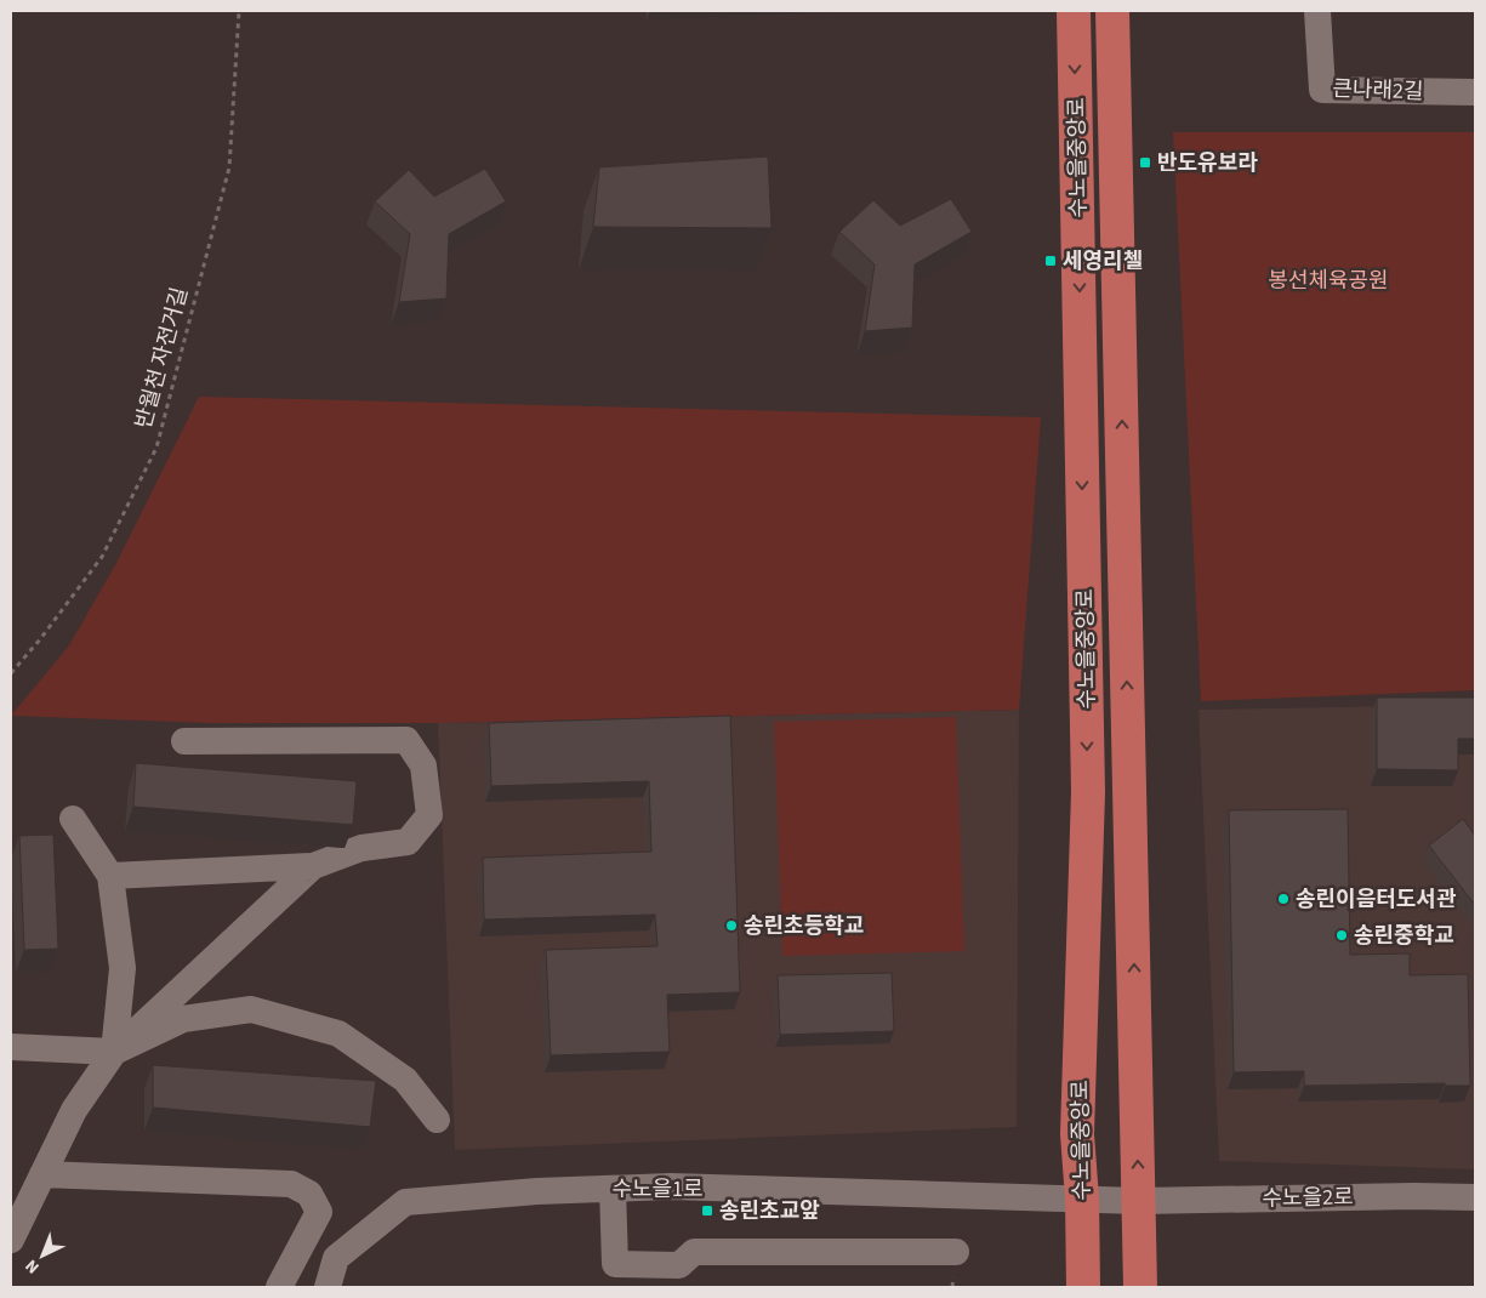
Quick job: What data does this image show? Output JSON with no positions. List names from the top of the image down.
{
  "streets": {
    "main road": ["수노을중앙로"],
    "street": ["큰나래2길", "수노을1로", "수노을2로"],
    "path": ["반월천 자전거길"]
  },
  "crossings": [
    ["수노을중앙로", "수노을1로"],
    ["수노을중앙로", "수노을2로"],
    ["수노을1로", "수노을2로"]
  ],
  "parks": ["봉선체육공원"],
  "places": {
    "transit": ["반도유보라", "세영리첼", "송린초교앞"],
    "other": ["송린이음터도서관", "송린초등학교", "송린중학교"]
  },
  "north": "bottom left"
}
